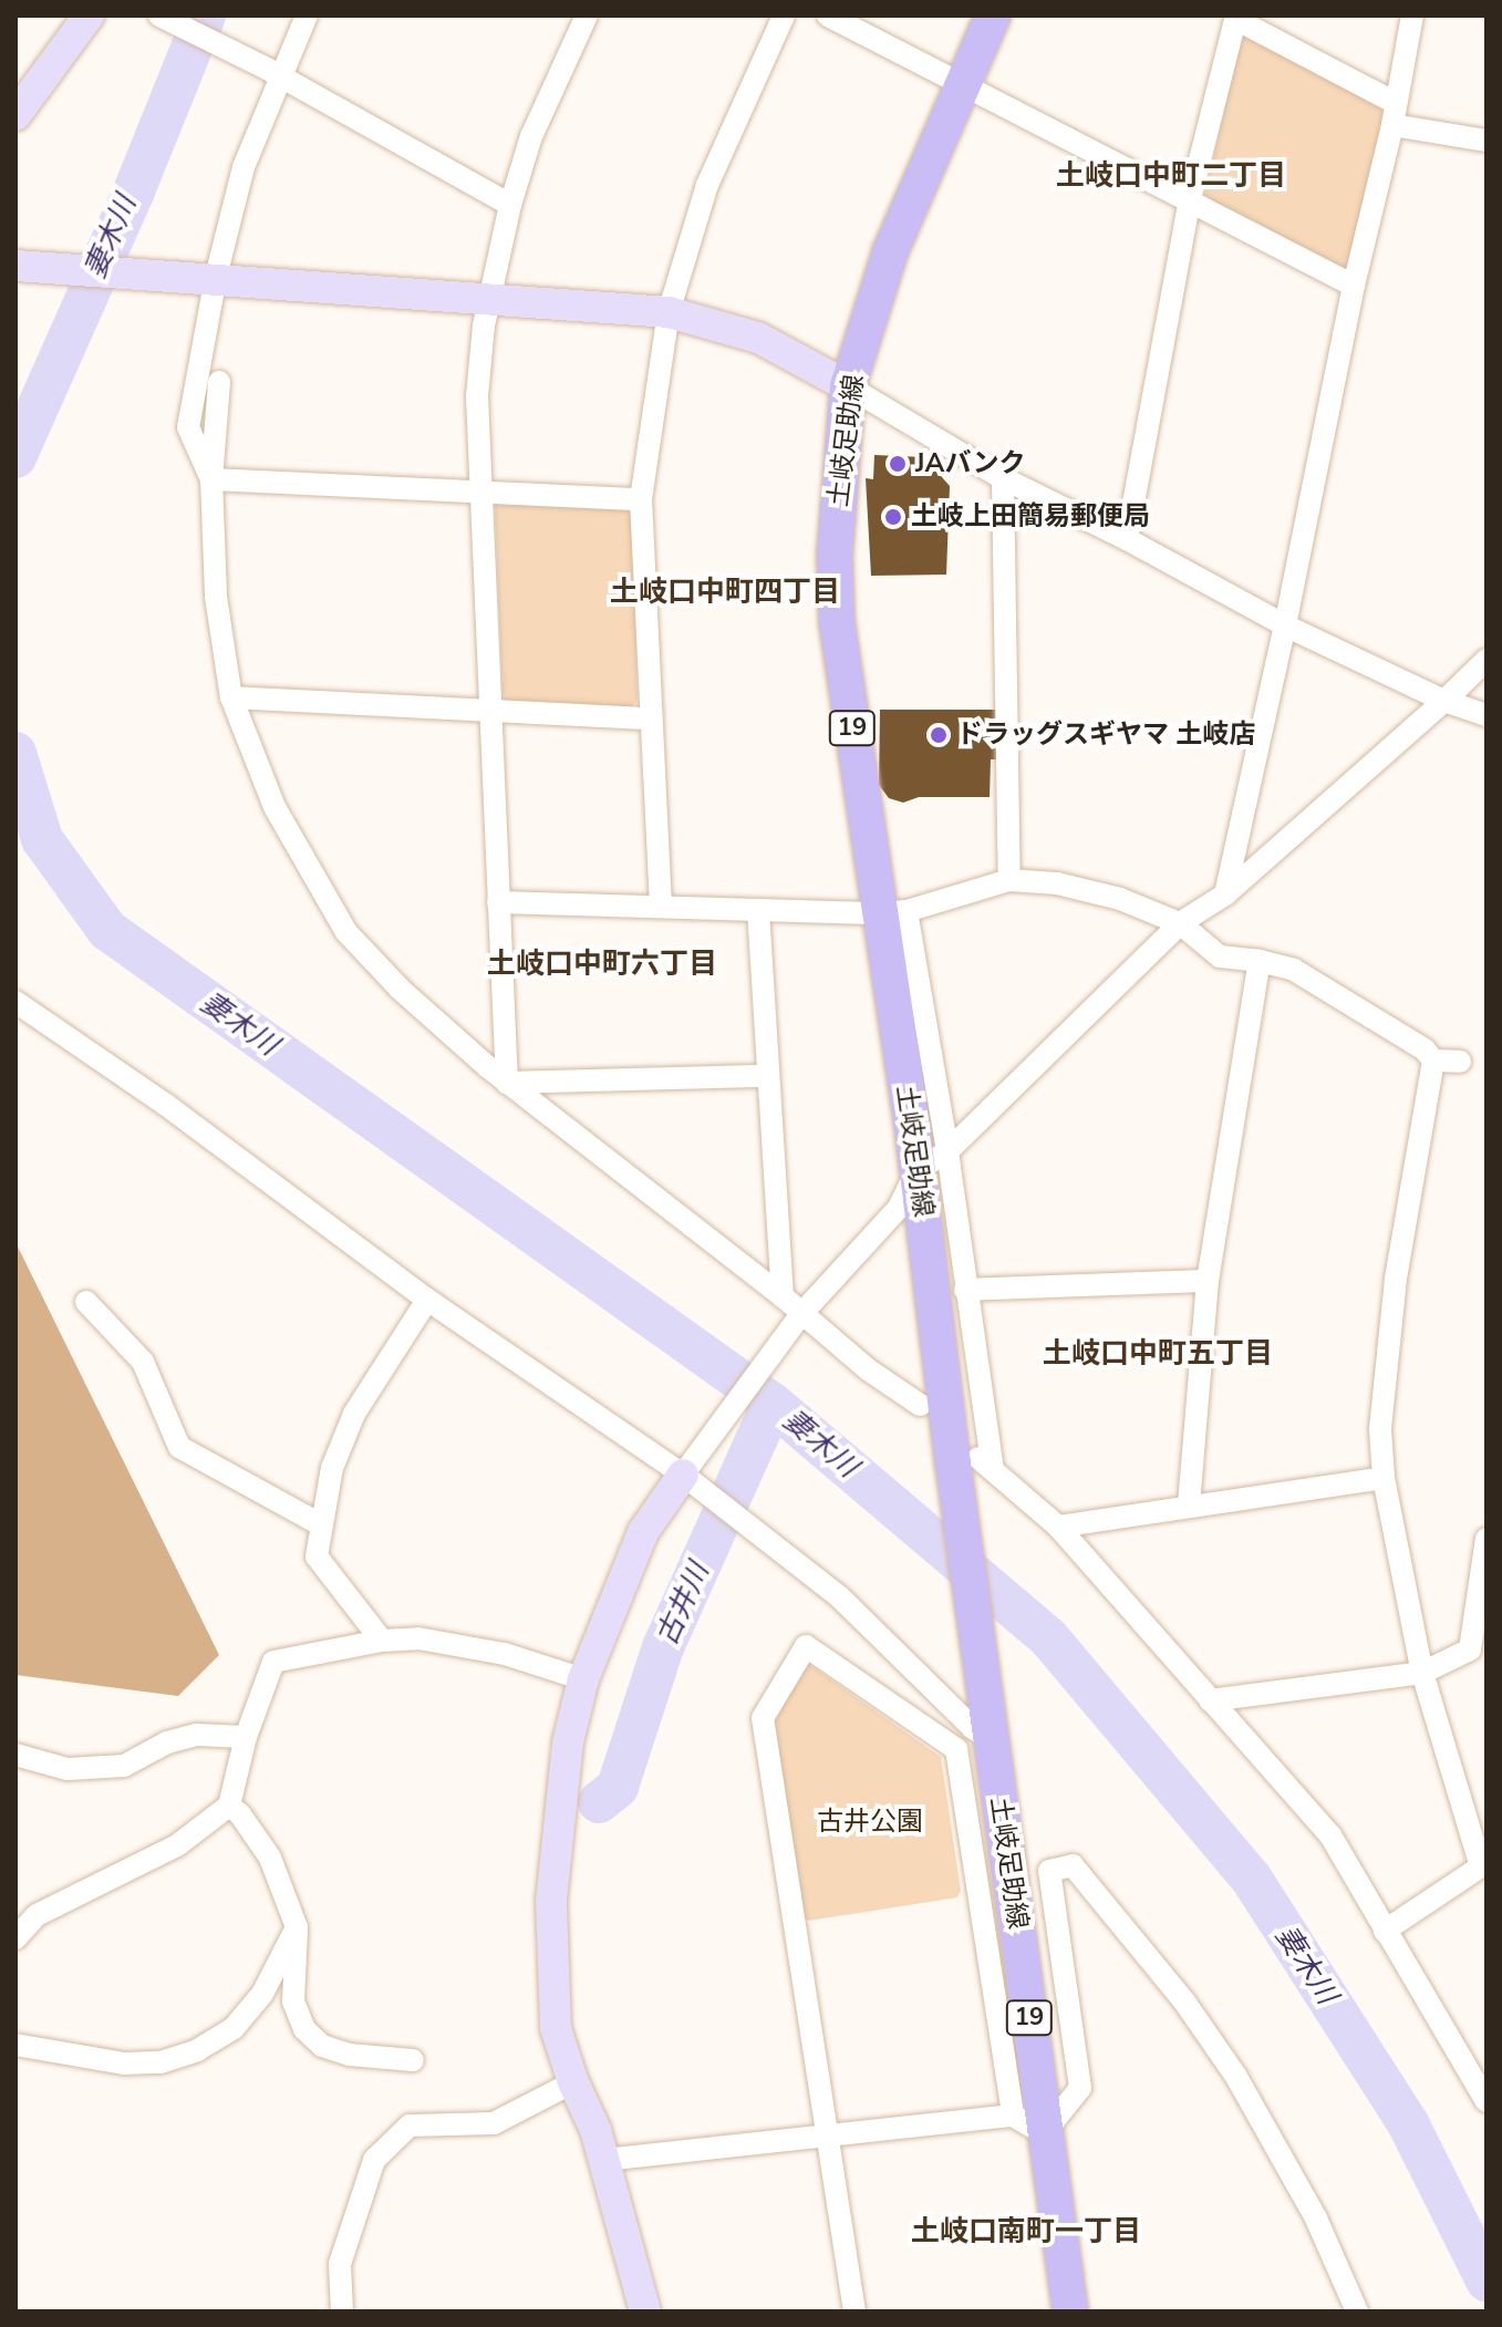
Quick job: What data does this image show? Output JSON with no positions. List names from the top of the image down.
{
  "streets": {
    "main road": ["土岐足助線", "19"]
  },
  "districts": [
    "土岐口中町二丁目",
    "土岐口中町四丁目",
    "土岐口中町六丁目",
    "土岐口中町五丁目",
    "土岐口南町一丁目"
  ],
  "water": ["妻木川", "古井川"],
  "parks": ["古井公園"],
  "places": ["JAバンク", "土岐上田簡易郵便局", "ドラッグスギヤマ 土岐店"]
}
